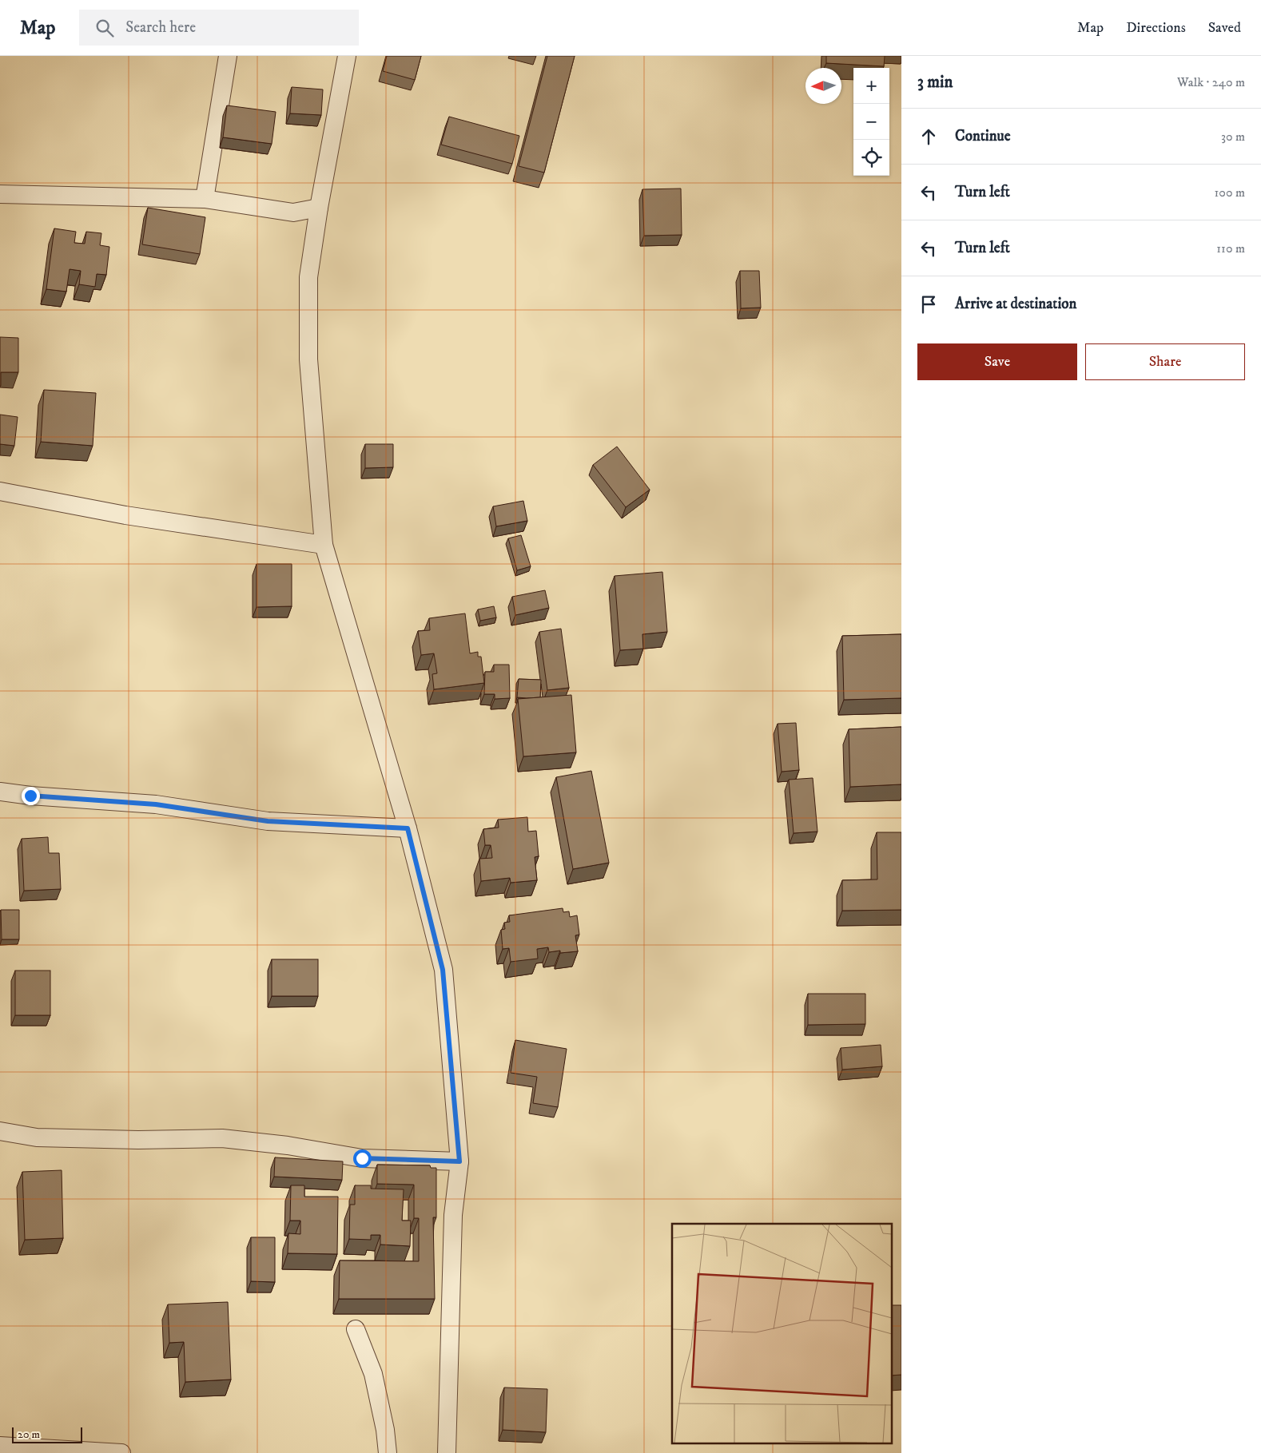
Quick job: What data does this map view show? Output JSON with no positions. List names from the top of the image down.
{
  "scale_bar": "20 m",
  "north": "left",
  "page": {
    "header": "Map",
    "search": "Search here",
    "nav": ["Map", "Directions", "Saved"],
    "heading": ["3 min", "Walk · 240 m"],
    "map_buttons": ["+", "−"],
    "list": [
      ["Continue", "30 m"],
      ["Turn left", "100 m"],
      ["Turn left", "110 m"],
      "Arrive at destination"
    ],
    "buttons": ["Save", "Share"],
    "scale": "20 m"
  }
}
